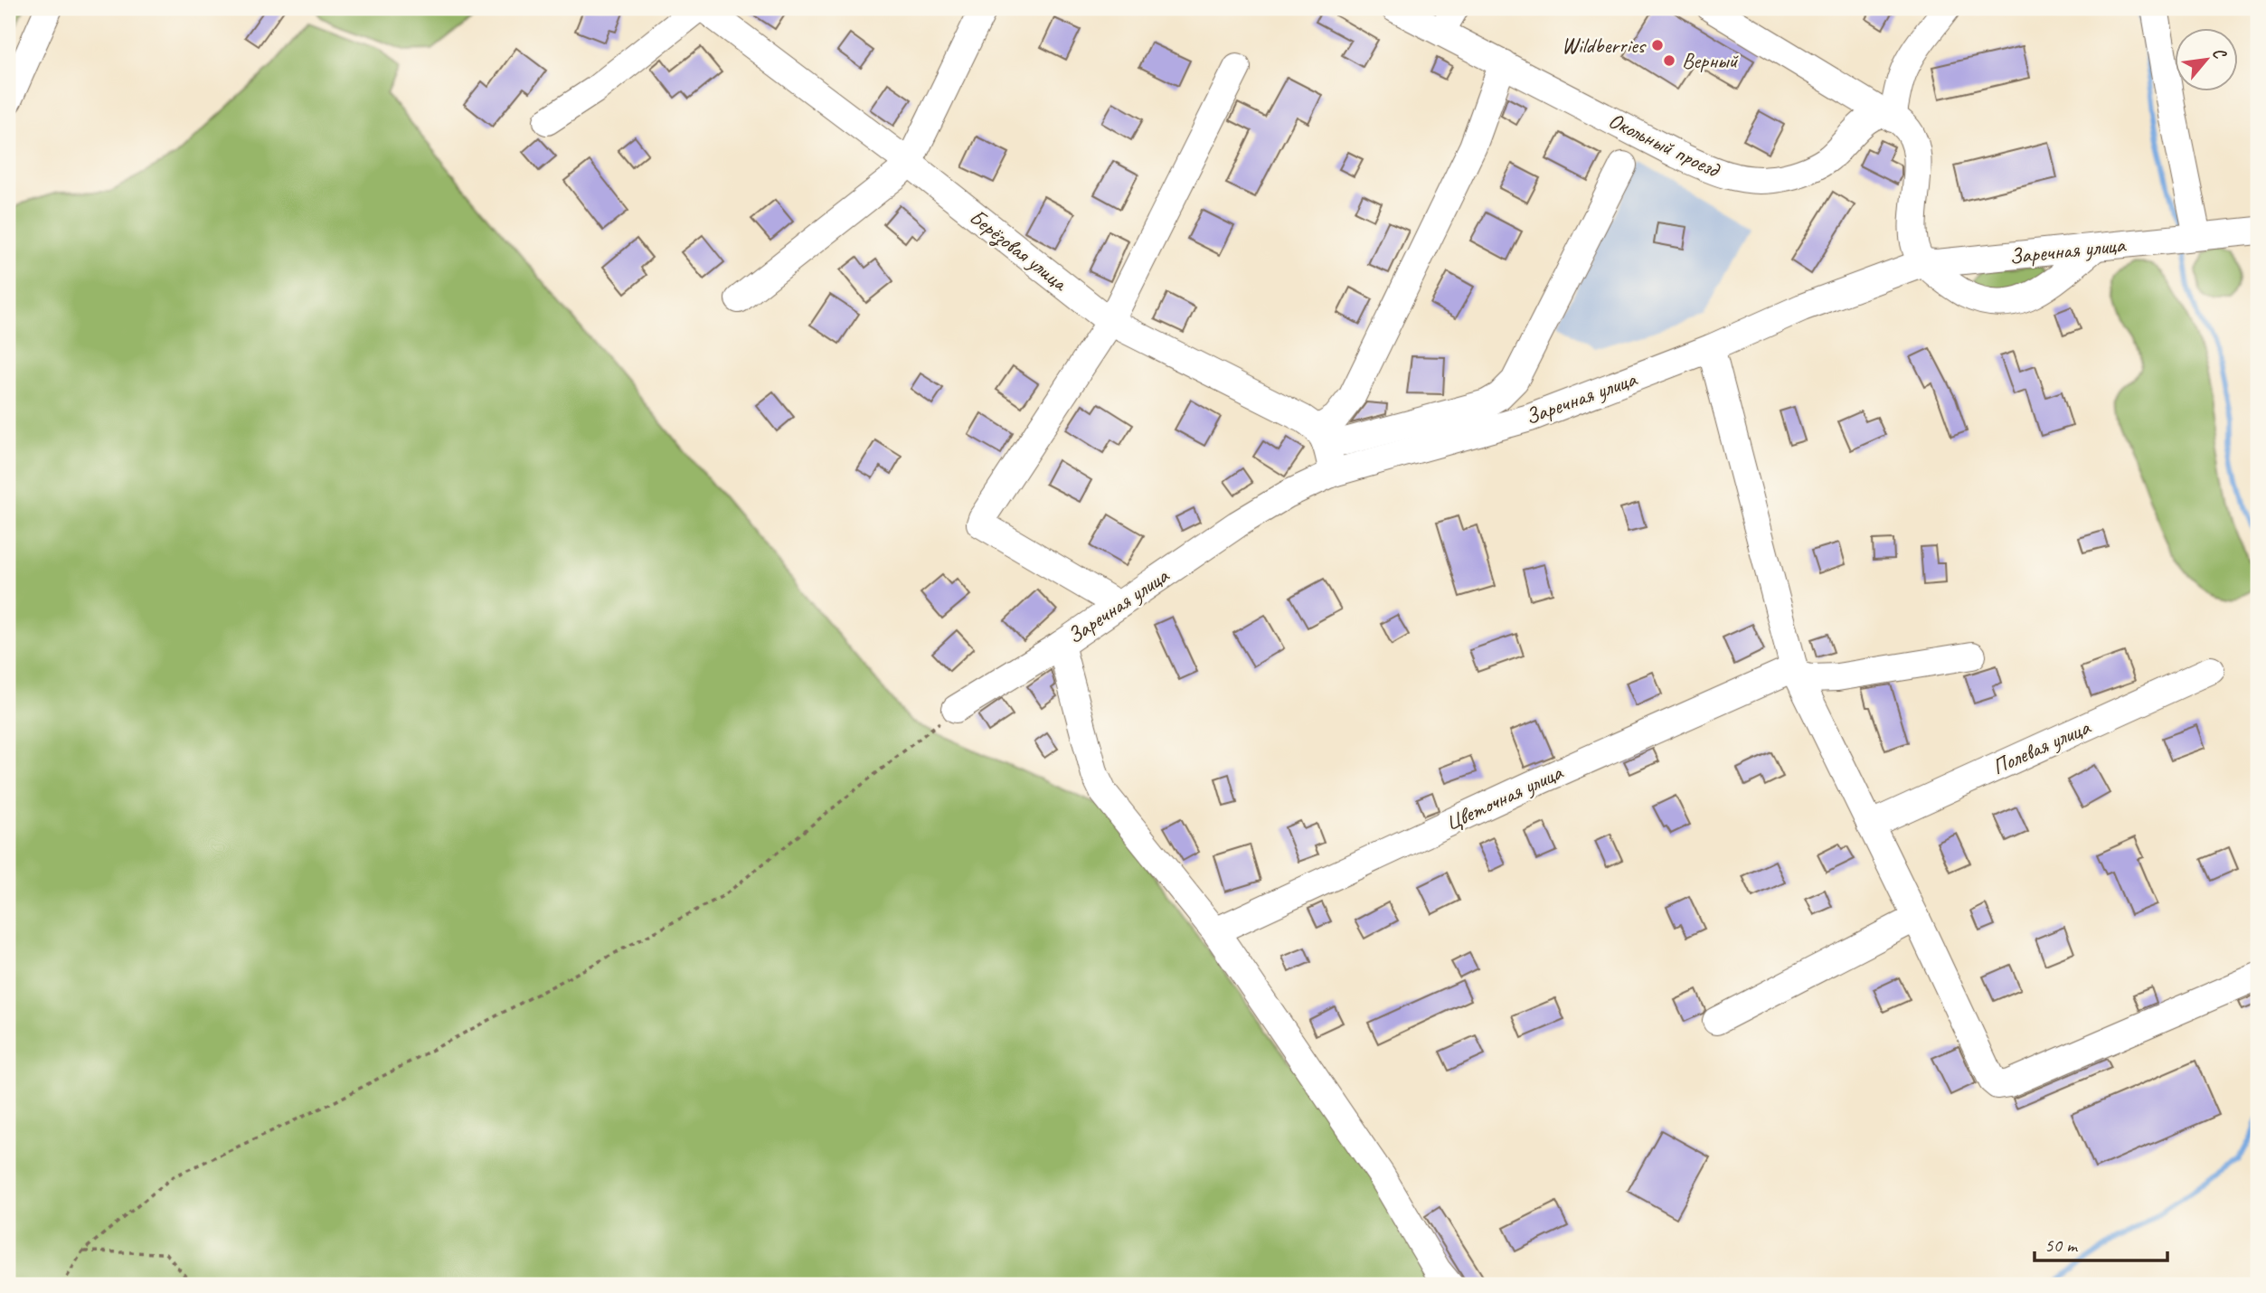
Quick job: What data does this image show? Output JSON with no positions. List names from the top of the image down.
{
  "streets": {
    "street": [
      "Окольный проезд",
      "Берёзовая улица",
      "Заречная улица",
      "Полевая улица",
      "Цветочная улица"
    ]
  },
  "places": ["Wildberries", "Верный"],
  "scale_bar": "50 m",
  "north": "top right"
}
